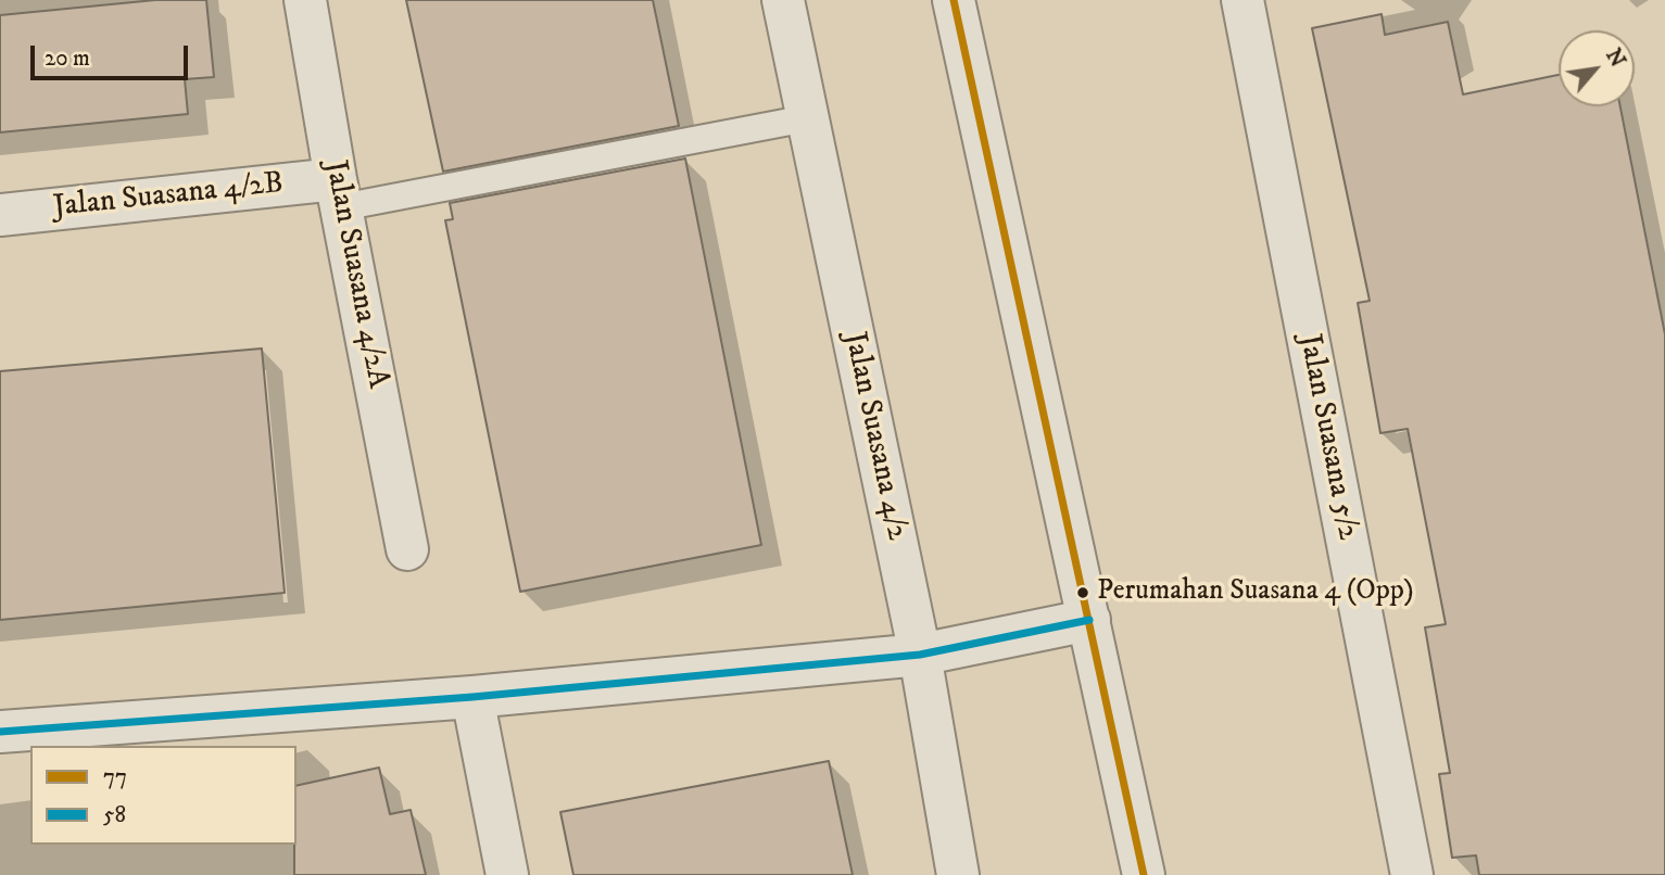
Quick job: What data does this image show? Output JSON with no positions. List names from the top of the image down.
{
  "streets": {
    "street": [
      "Jalan Suasana 4/2B",
      "Jalan Suasana 4/2A",
      "Jalan Suasana 4/2",
      "Jalan Suasana 5/2"
    ]
  },
  "crossings": [
    ["Jalan Suasana 4/2B", "Jalan Suasana 4/2A"]
  ],
  "places": ["Perumahan Suasana 4 (Opp)"],
  "lines": ["transit line 77", "transit line 58"],
  "legend": ["77", "58"],
  "scale_bar": "20 m",
  "north": "top right"
}
